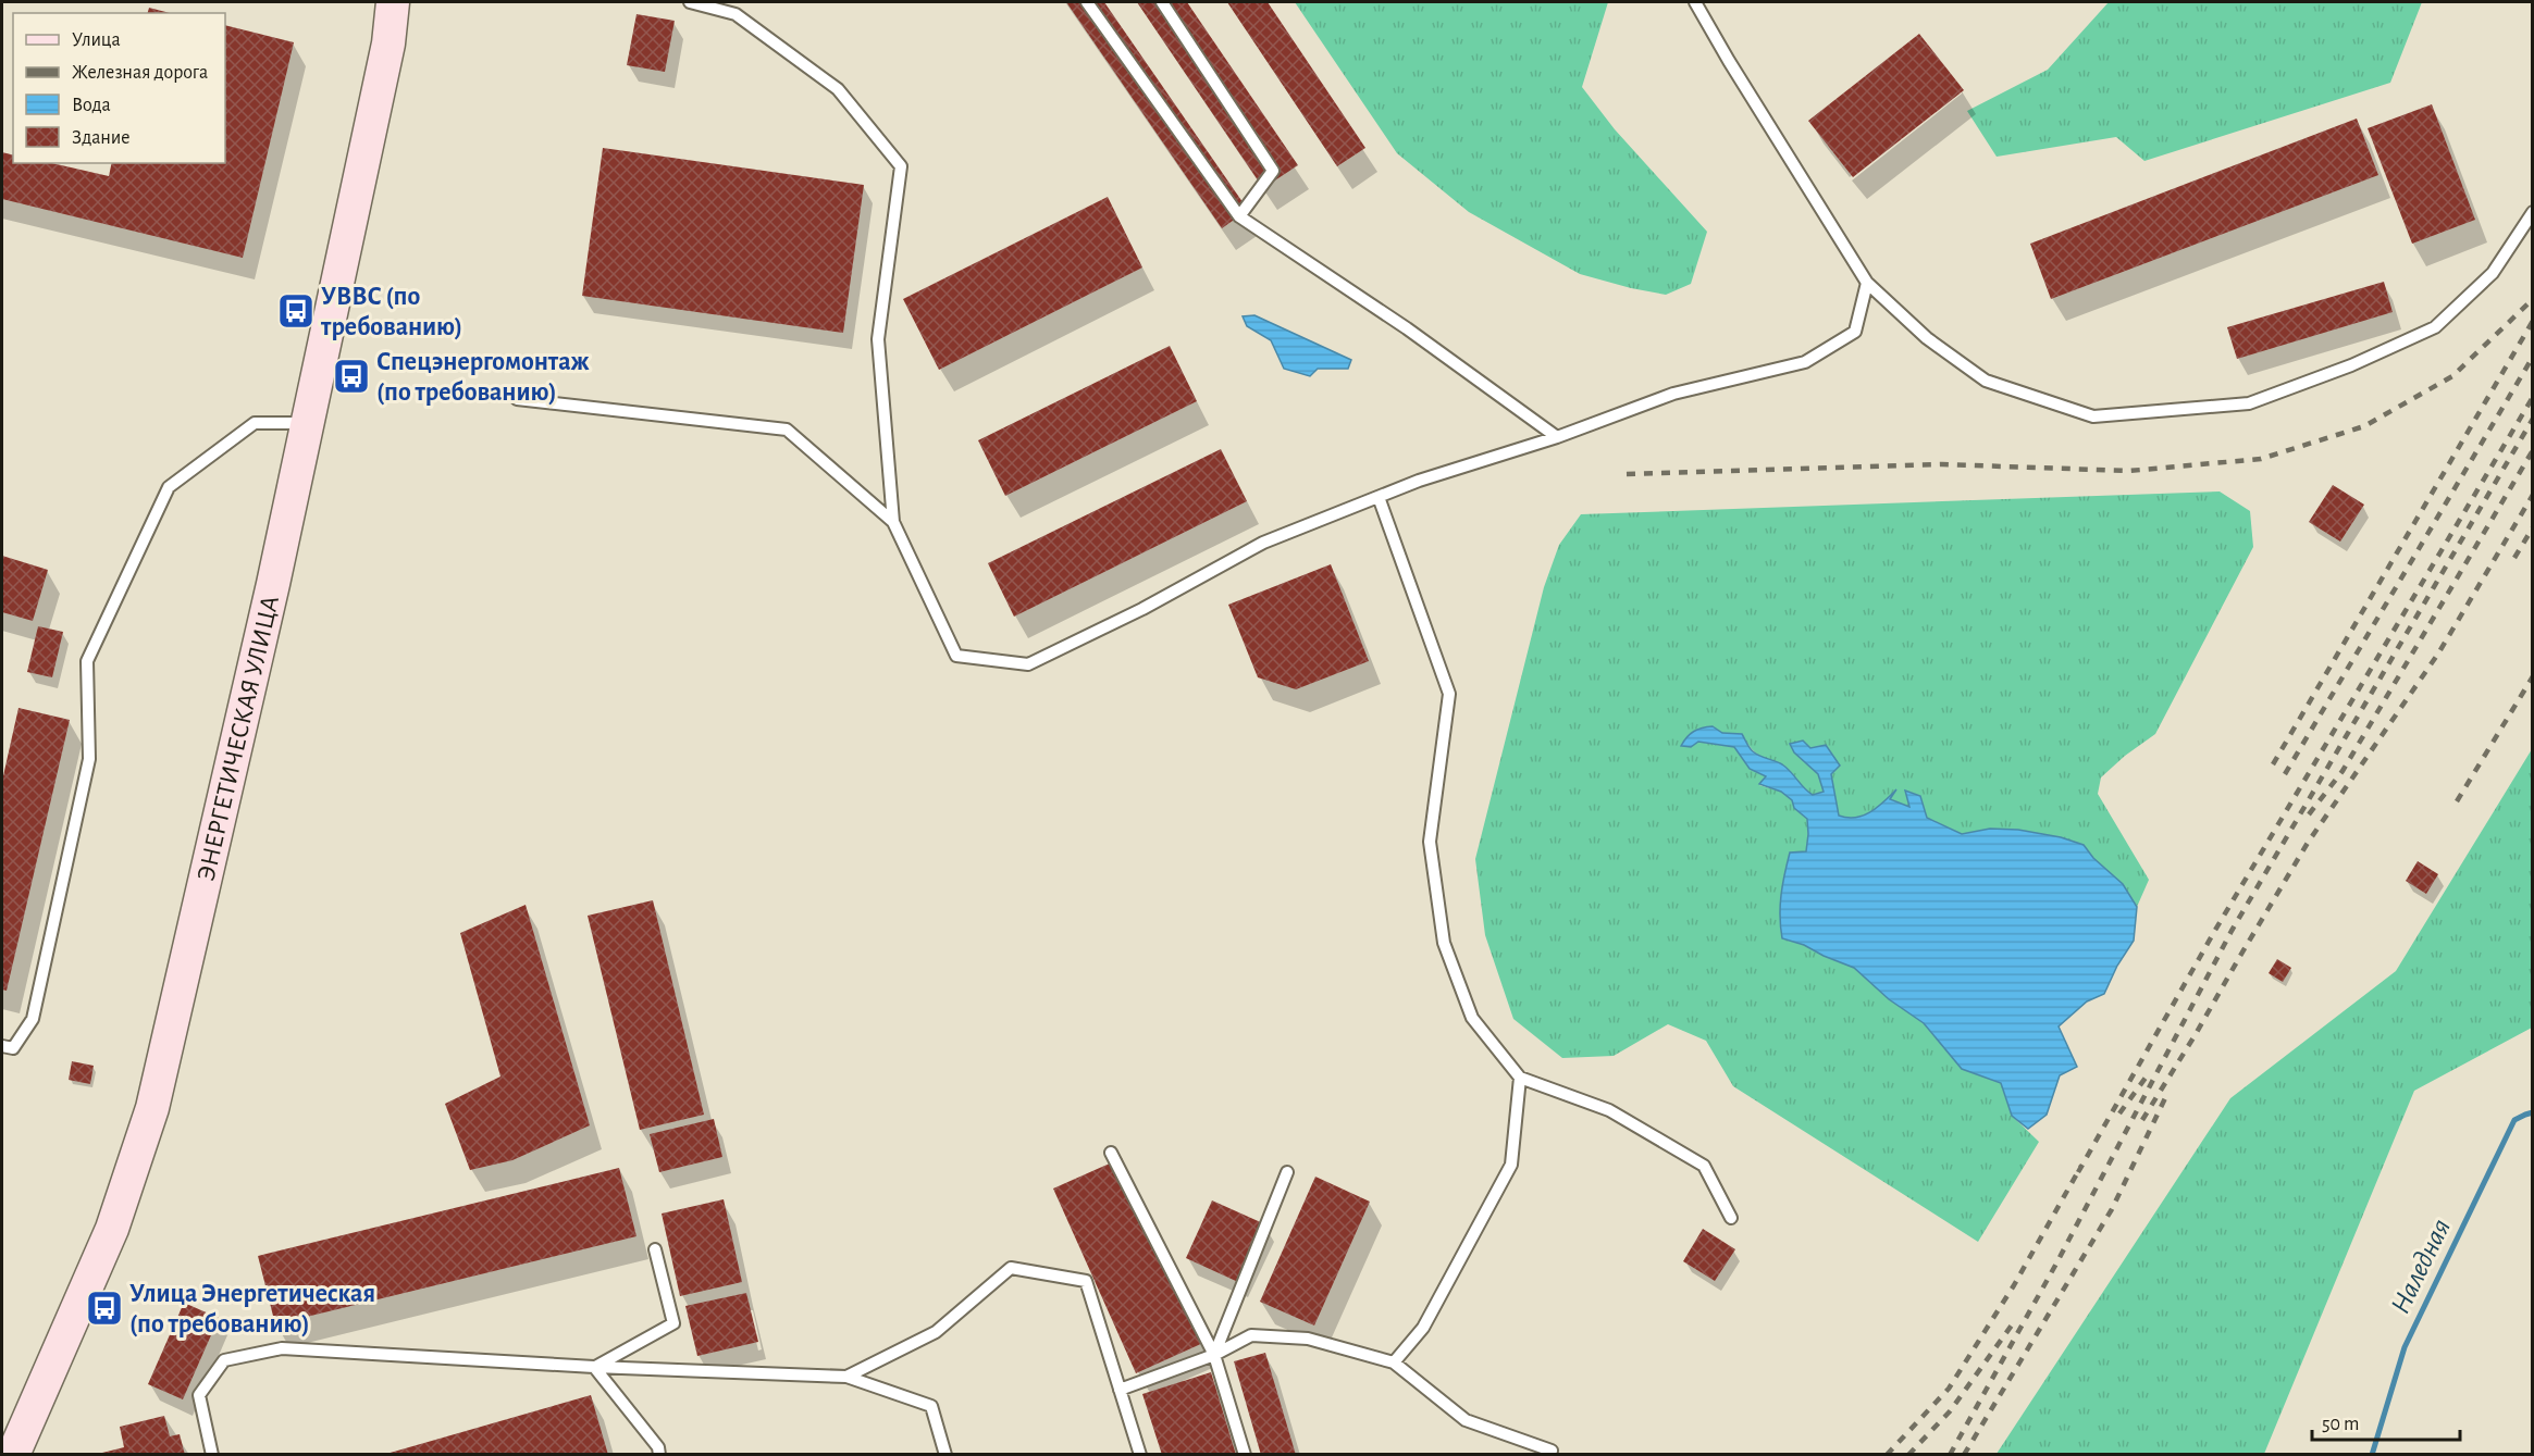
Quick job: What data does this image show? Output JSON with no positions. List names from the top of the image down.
{
  "streets": {
    "street": ["ЭНЕРГЕТИЧЕСКАЯ УЛИЦА"]
  },
  "water": ["Наледная"],
  "places": {
    "bus stop": ["УВВС (по требованию)", "Спецэнергомонтаж (по требованию)", "Улица Энергетическая (по требованию)"]
  },
  "legend": [
    "Улица",
    "Железная дорога",
    "Вода",
    "Здание"
  ],
  "scale_bar": "50 m"
}
